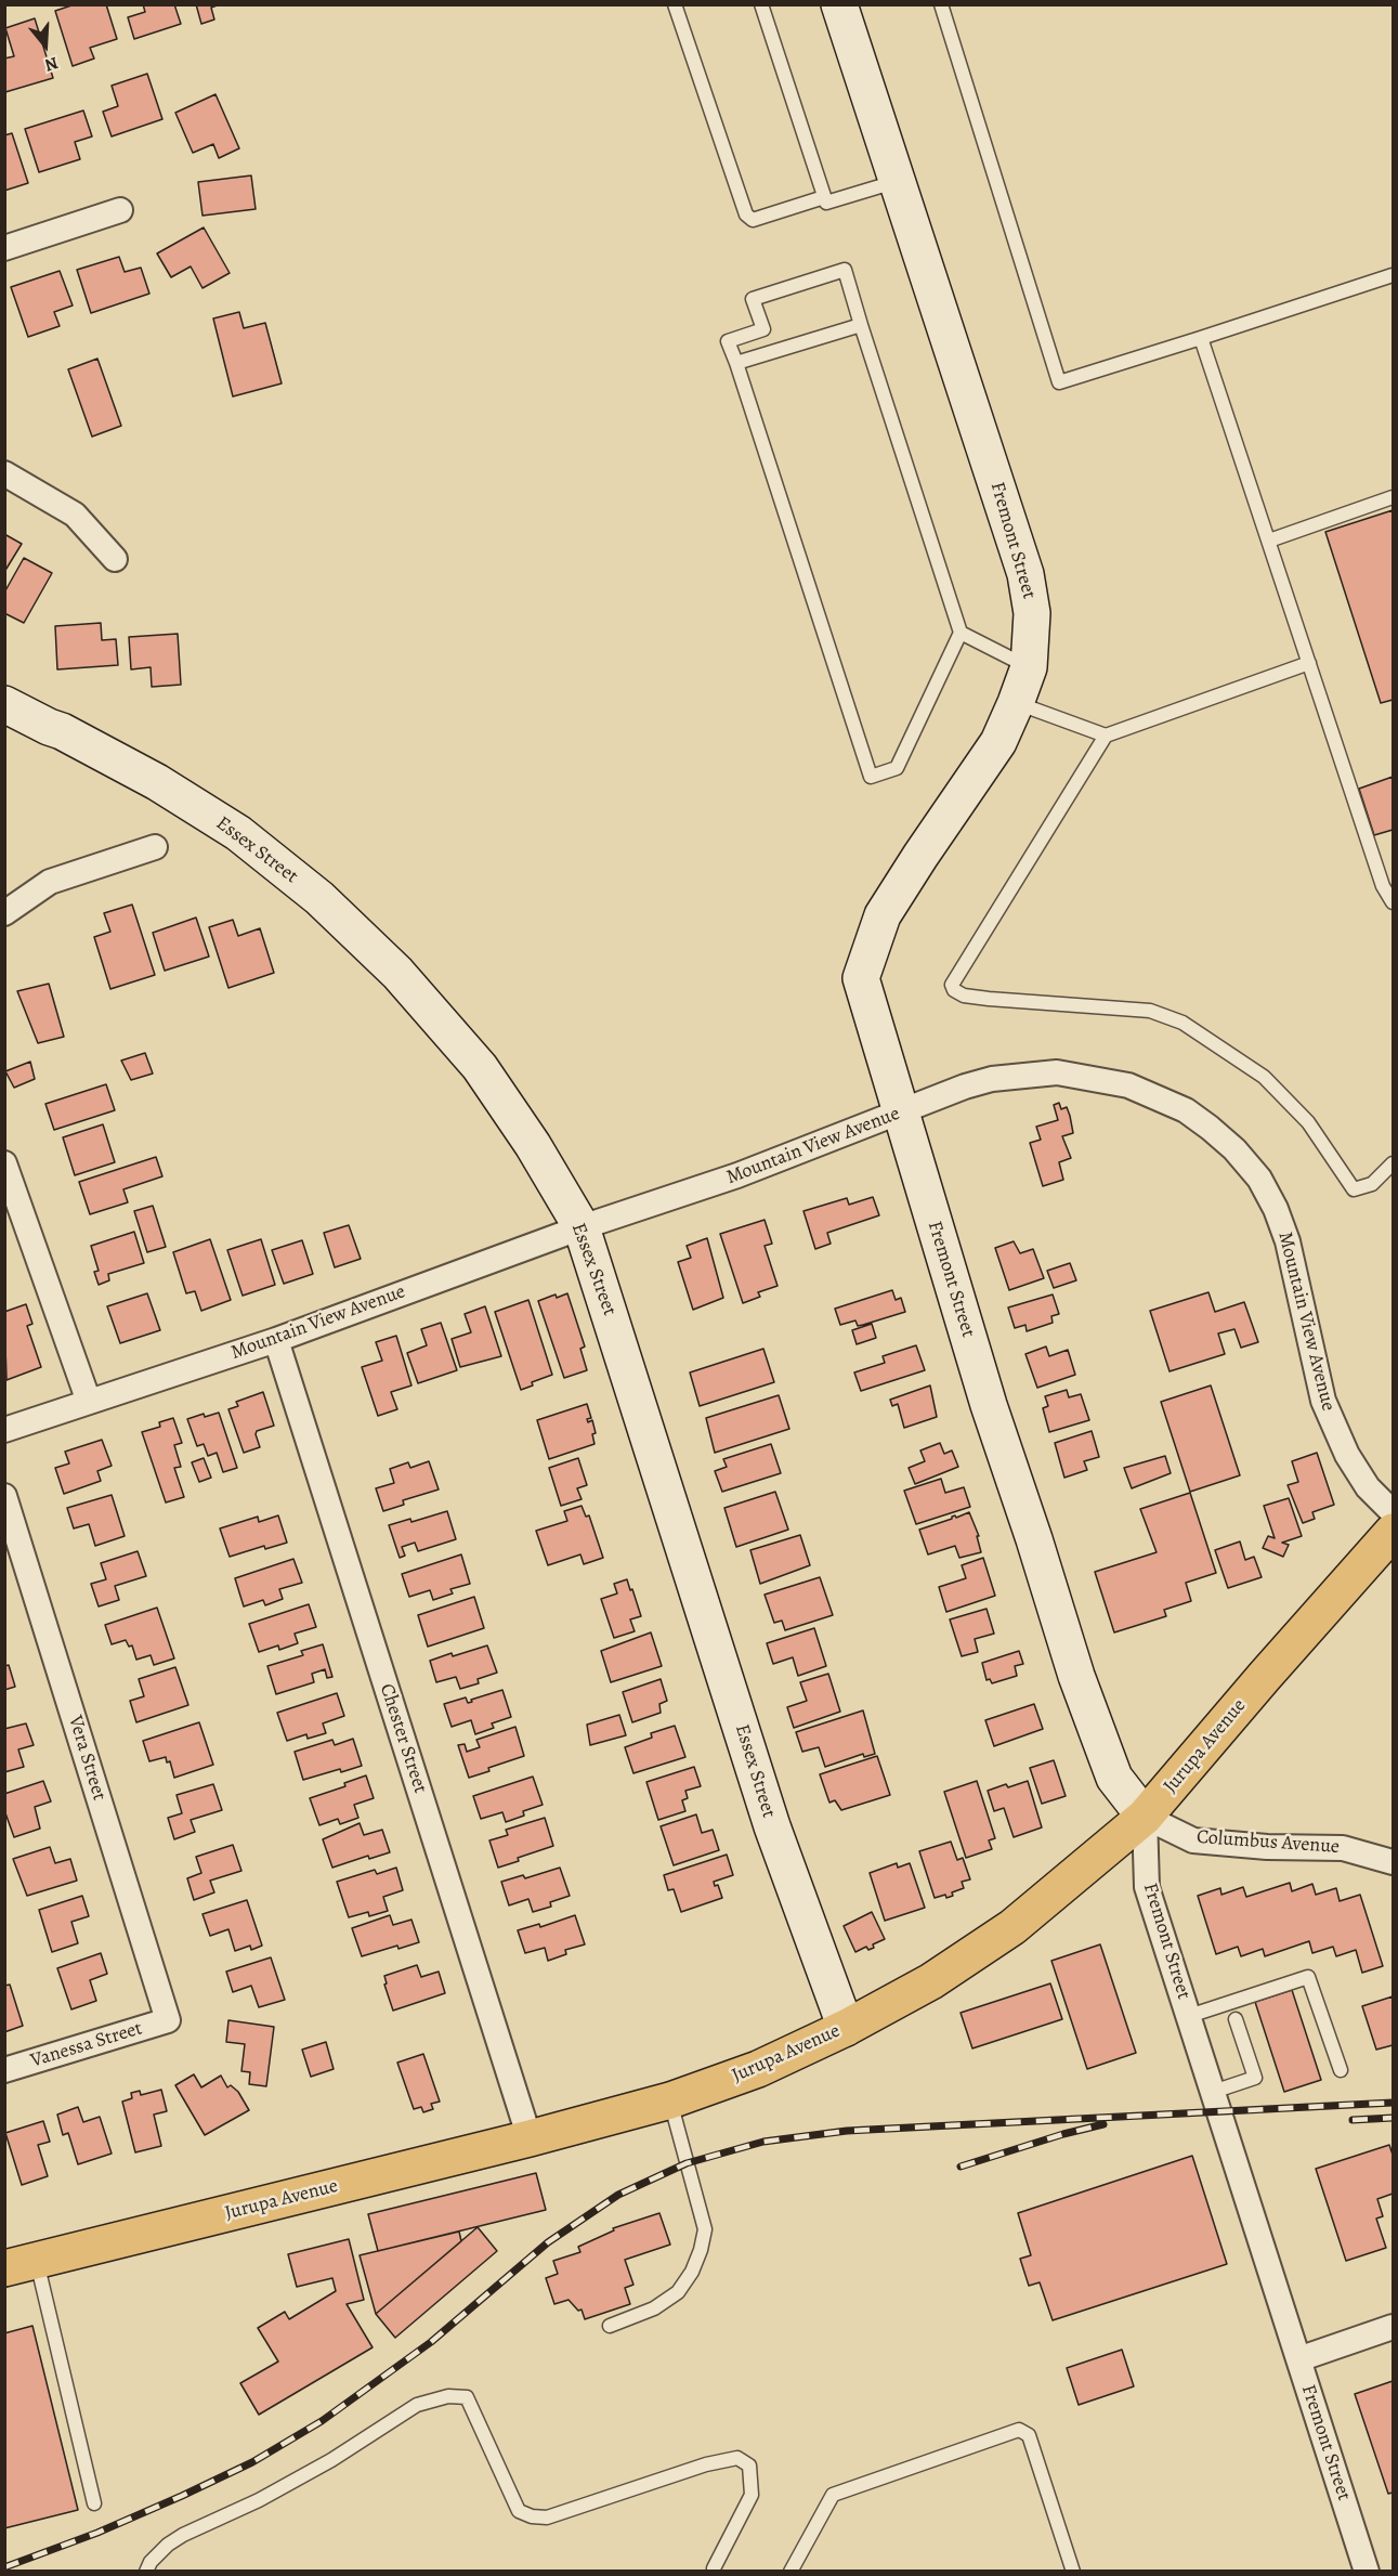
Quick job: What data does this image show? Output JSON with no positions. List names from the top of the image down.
{
  "streets": {
    "main road": ["Jurupa Avenue"],
    "street": [
      "Fremont Street",
      "Essex Street",
      "Mountain View Avenue",
      "Chester Street",
      "Vera Street",
      "Columbus Avenue",
      "Vanessa Street"
    ]
  },
  "crossings": [
    ["Fremont Street", "Mountain View Avenue"],
    ["Fremont Street", "Jurupa Avenue"],
    ["Fremont Street", "Columbus Avenue"],
    ["Essex Street", "Mountain View Avenue"],
    ["Essex Street", "Jurupa Avenue"],
    ["Mountain View Avenue", "Chester Street"],
    ["Chester Street", "Jurupa Avenue"],
    ["Jurupa Avenue", "Columbus Avenue"],
    ["Vera Street", "Vanessa Street"]
  ],
  "north": "bottom"
}
